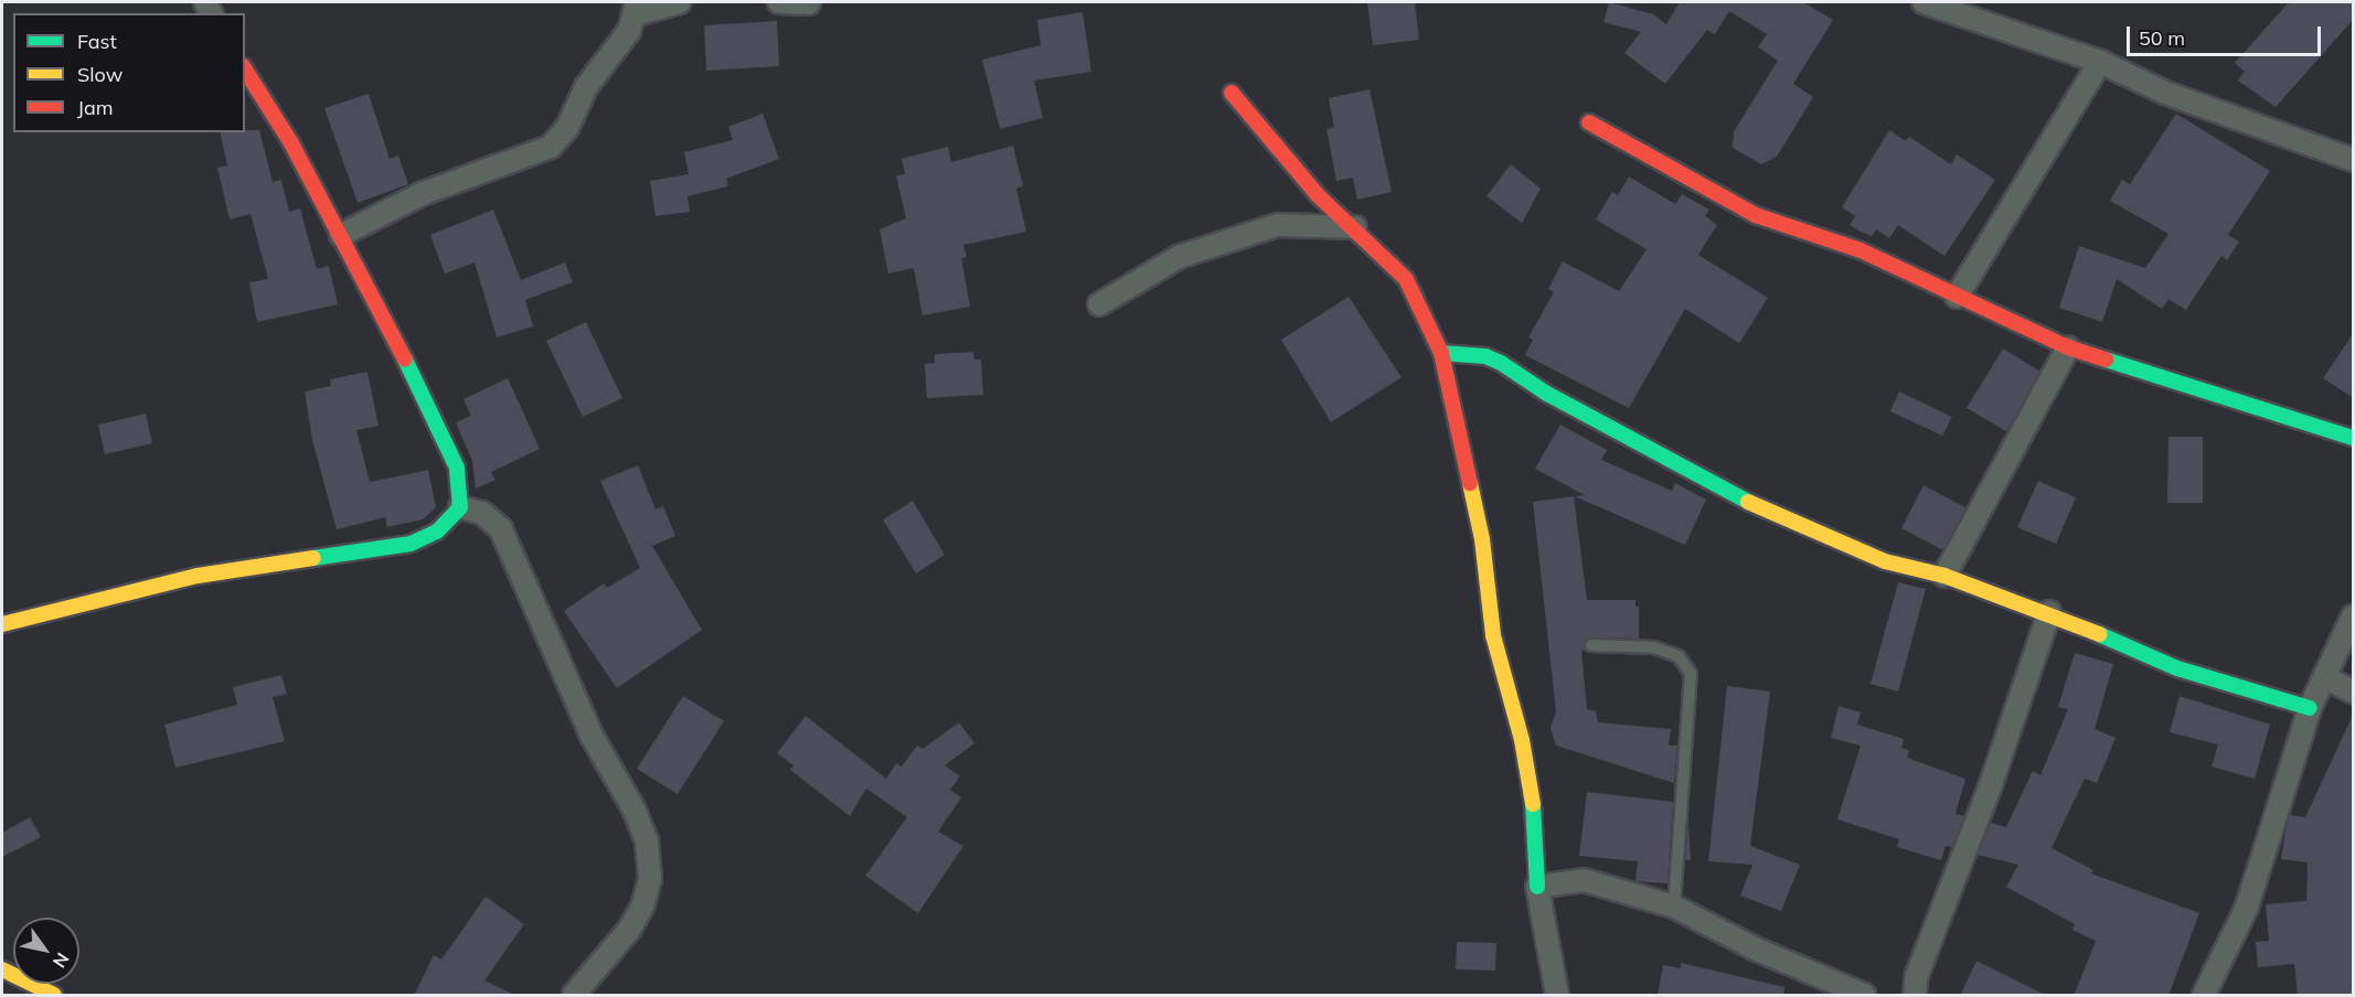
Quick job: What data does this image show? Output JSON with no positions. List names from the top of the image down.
{
  "legend": ["Fast", "Slow", "Jam"],
  "scale_bar": "50 m",
  "north": "bottom right"
}
